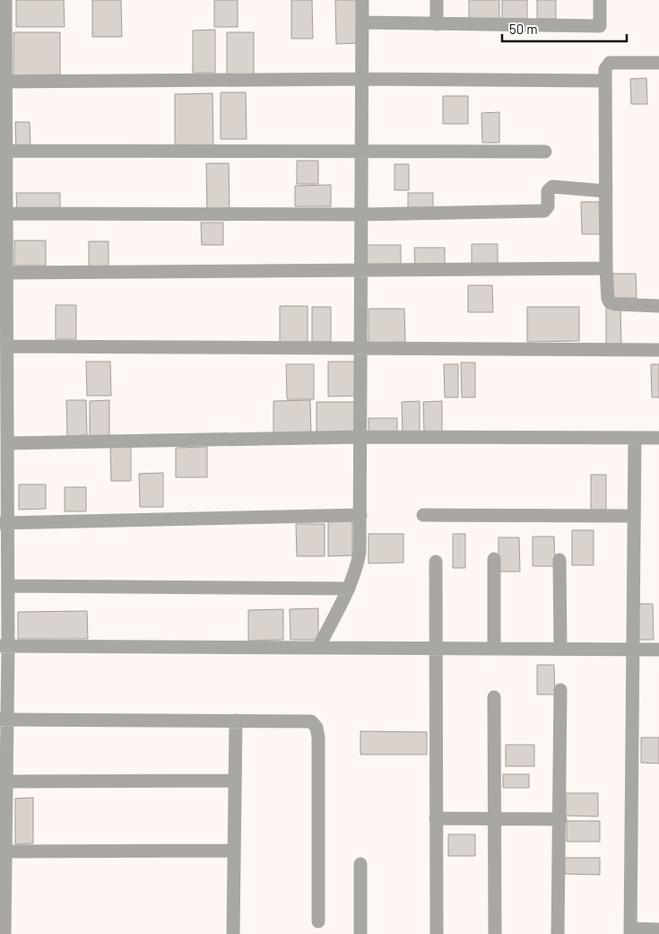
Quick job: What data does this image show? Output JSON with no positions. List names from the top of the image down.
{
  "scale_bar": "50 m"
}
